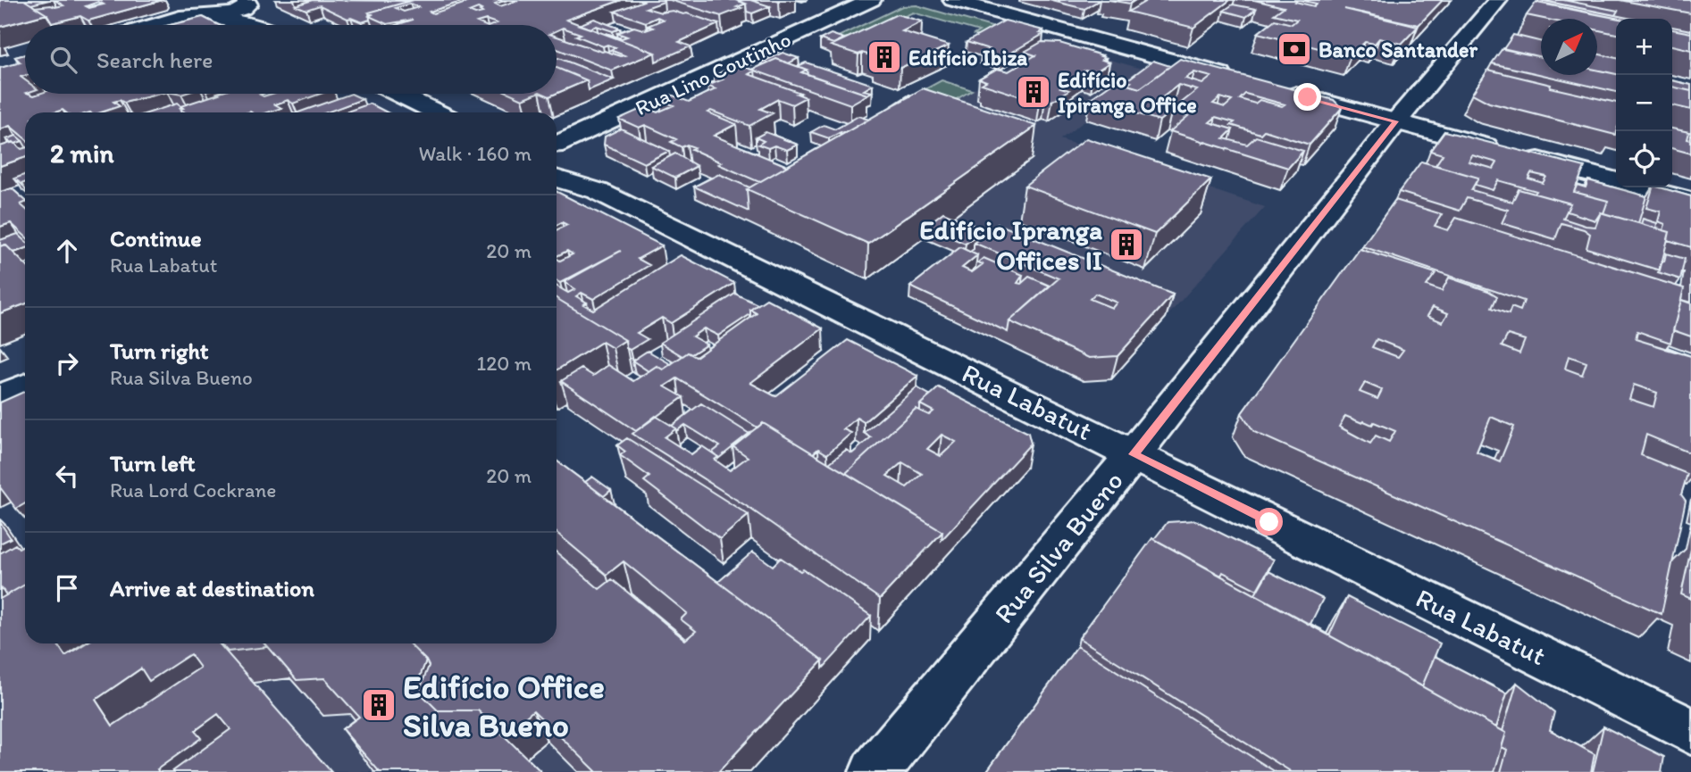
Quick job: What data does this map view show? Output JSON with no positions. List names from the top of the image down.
{
  "streets": {
    "street": ["Rua Lino Coutinho", "Rua Labatut", "Rua Silva Bueno"]
  },
  "crossings": [
    ["Rua Labatut", "Rua Silva Bueno"]
  ],
  "places": {
    "bank": ["Banco Santander"],
    "building": [
      "Edifício Ibiza",
      "Edifício Ipiranga Office",
      "Edifício Ipranga Offices II",
      "Edifício Office Silva Bueno"
    ]
  },
  "north": "top right",
  "page": {
    "map_buttons": ["+", "−"],
    "search": "Search here",
    "heading": ["2 min", "Walk · 160 m"],
    "list": [
      ["Continue", "Rua Labatut", "20 m"],
      ["Turn right", "Rua Silva Bueno", "120 m"],
      ["Turn left", "Rua Lord Cockrane", "20 m"],
      "Arrive at destination"
    ]
  }
}
